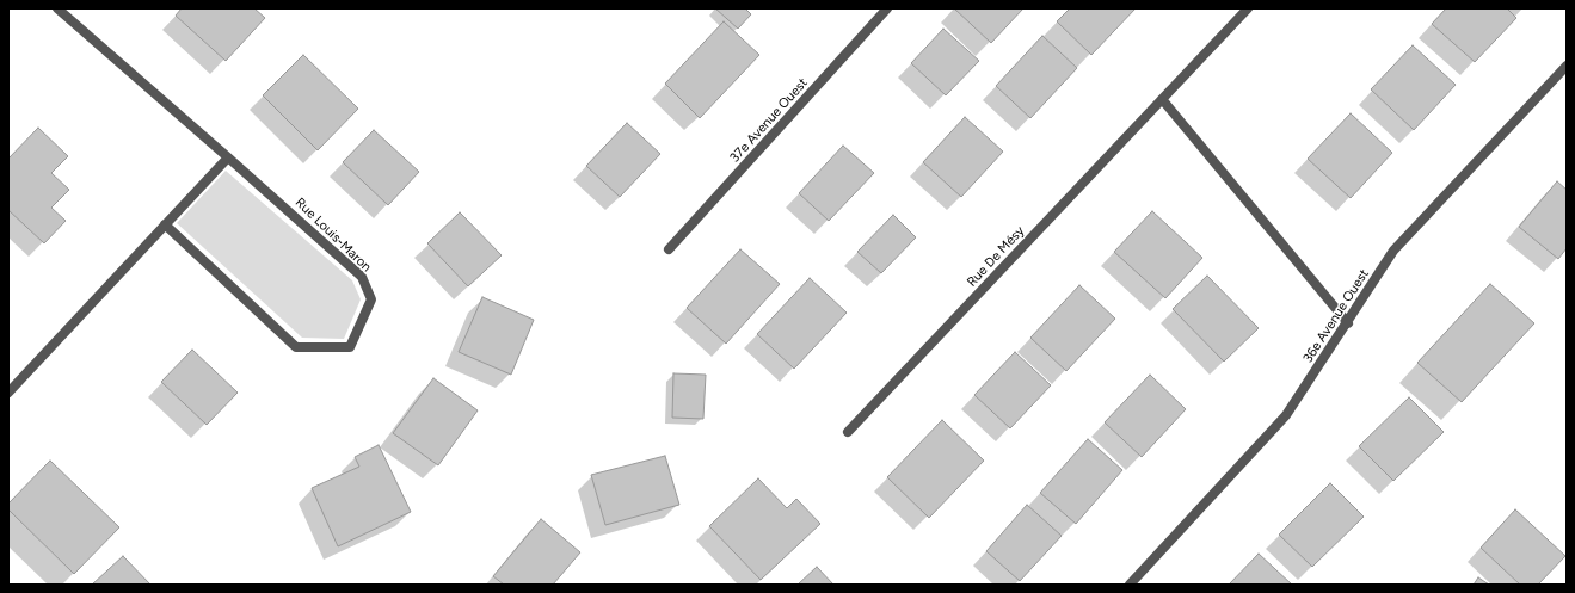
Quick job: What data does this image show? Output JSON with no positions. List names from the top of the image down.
{
  "streets": {
    "street": [
      "37e Avenue Ouest",
      "Rue Louis-Maron",
      "Rue De Mésy",
      "36e Avenue Ouest"
    ]
  }
}
